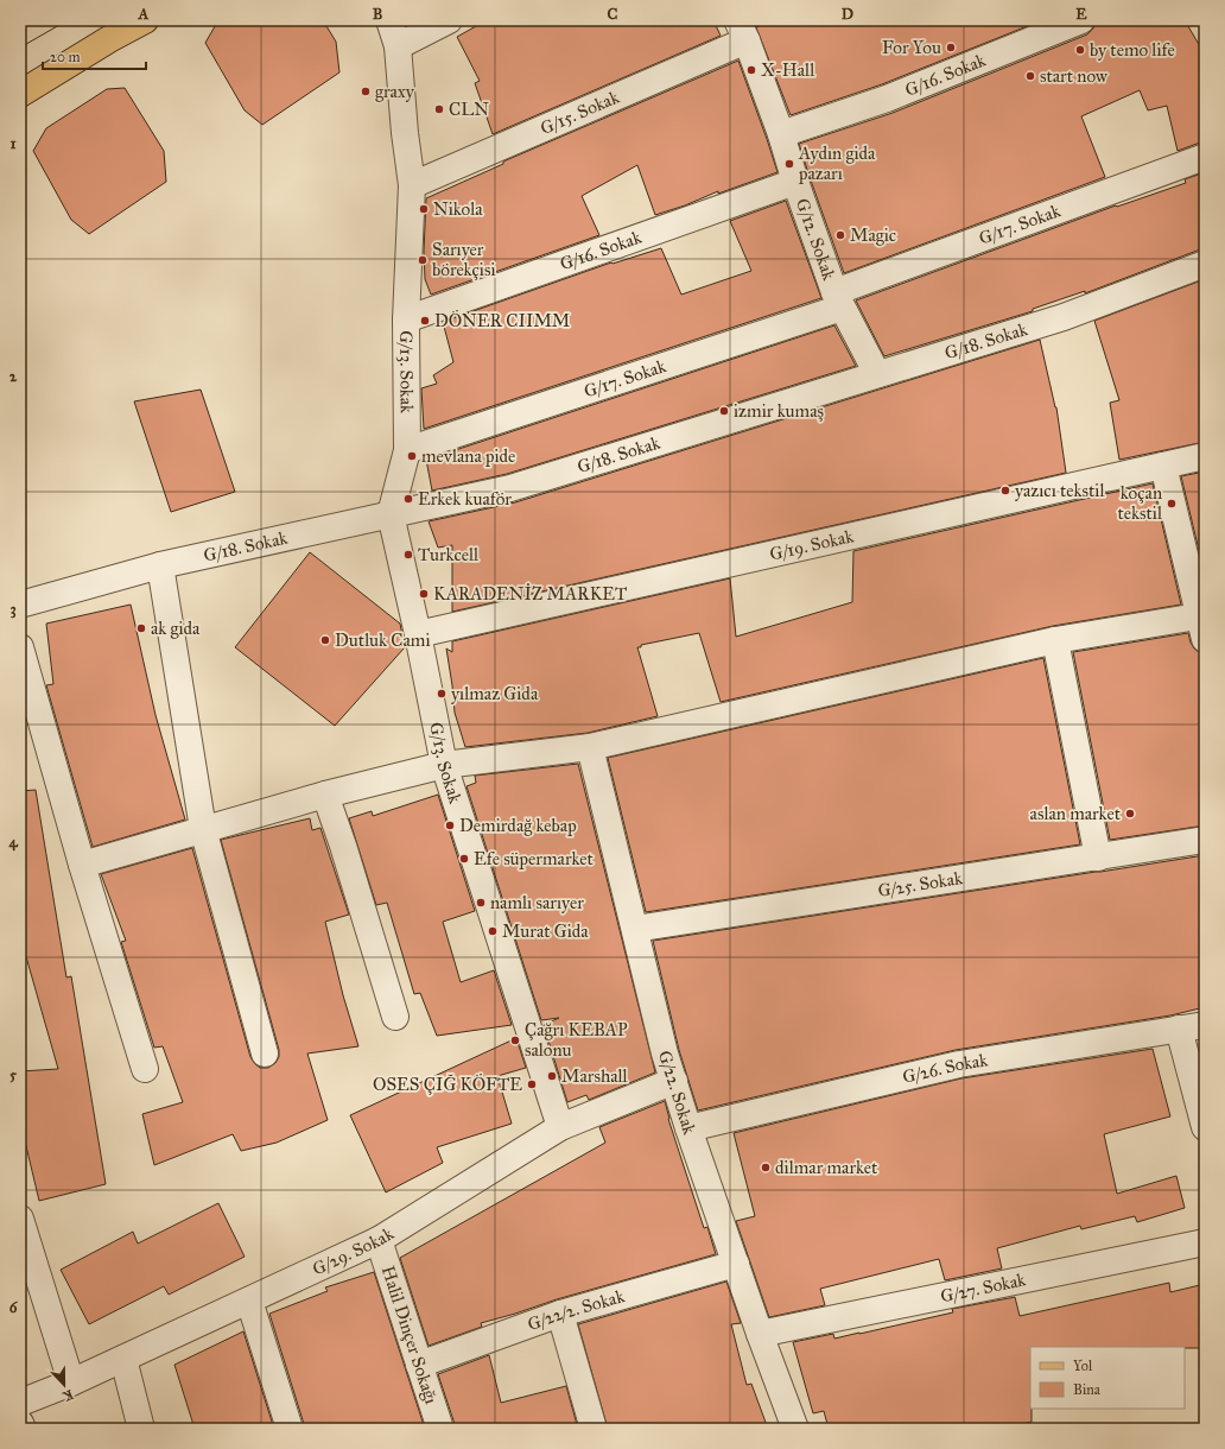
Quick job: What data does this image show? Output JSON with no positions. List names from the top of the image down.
{
  "streets": {
    "street": [
      "G/16. Sokak",
      "G/15. Sokak",
      "G/17. Sokak",
      "G/12. Sokak",
      "G/18. Sokak",
      "G/13. Sokak",
      "G/19. Sokak",
      "G/25. Sokak",
      "G/26. Sokak",
      "G/22. Sokak",
      "G/29. Sokak",
      "G/27. Sokak",
      "G/22/2. Sokak",
      "Halil Dinçer Sokağı"
    ]
  },
  "crossings": [
    ["G/16. Sokak", "G/12. Sokak"],
    ["G/16. Sokak", "G/13. Sokak"],
    ["G/15. Sokak", "G/12. Sokak"],
    ["G/15. Sokak", "G/13. Sokak"],
    ["G/17. Sokak", "G/12. Sokak"],
    ["G/17. Sokak", "G/13. Sokak"],
    ["G/12. Sokak", "G/18. Sokak"],
    ["G/18. Sokak", "G/13. Sokak"],
    ["G/13. Sokak", "G/19. Sokak"],
    ["G/13. Sokak", "G/29. Sokak"],
    ["G/25. Sokak", "G/22. Sokak"],
    ["G/26. Sokak", "G/22. Sokak"],
    ["G/22. Sokak", "G/29. Sokak"],
    ["G/22. Sokak", "G/27. Sokak"],
    ["G/22. Sokak", "G/22/2. Sokak"],
    ["G/29. Sokak", "Halil Dinçer Sokağı"],
    ["G/22/2. Sokak", "Halil Dinçer Sokağı"]
  ],
  "places": [
    "For You",
    "by temo life",
    "X-Hall",
    "start now",
    "graxy",
    "CLN",
    "Aydın gida pazarı",
    "Nikola",
    "Magic",
    "Sarıyer börekçisi",
    "DÖNER CIIMM",
    "izmir kumaş",
    "mevlana pide",
    "yazıcı tekstil",
    "Erkek kuaför",
    "koçan tekstil",
    "Turkcell",
    "KARADENİZ MARKET",
    "ak gida",
    "Dutluk Cami",
    "yılmaz Gida",
    "aslan market",
    "Demirdağ kebap",
    "Efe süpermarket",
    "namlı sarıyer",
    "Murat Gida",
    "Çağrı KEBAP salonu",
    "Marshall",
    "OSES ÇIĞ KÖFTE",
    "dilmar market"
  ],
  "legend": ["Yol", "Bina"],
  "scale_bar": "20 m",
  "north": "bottom",
  "grid": {
    "columns": [
      "A",
      "B",
      "C",
      "D",
      "E"
    ],
    "rows": [
      "1",
      "2",
      "3",
      "4",
      "5",
      "6"
    ]
  }
}
